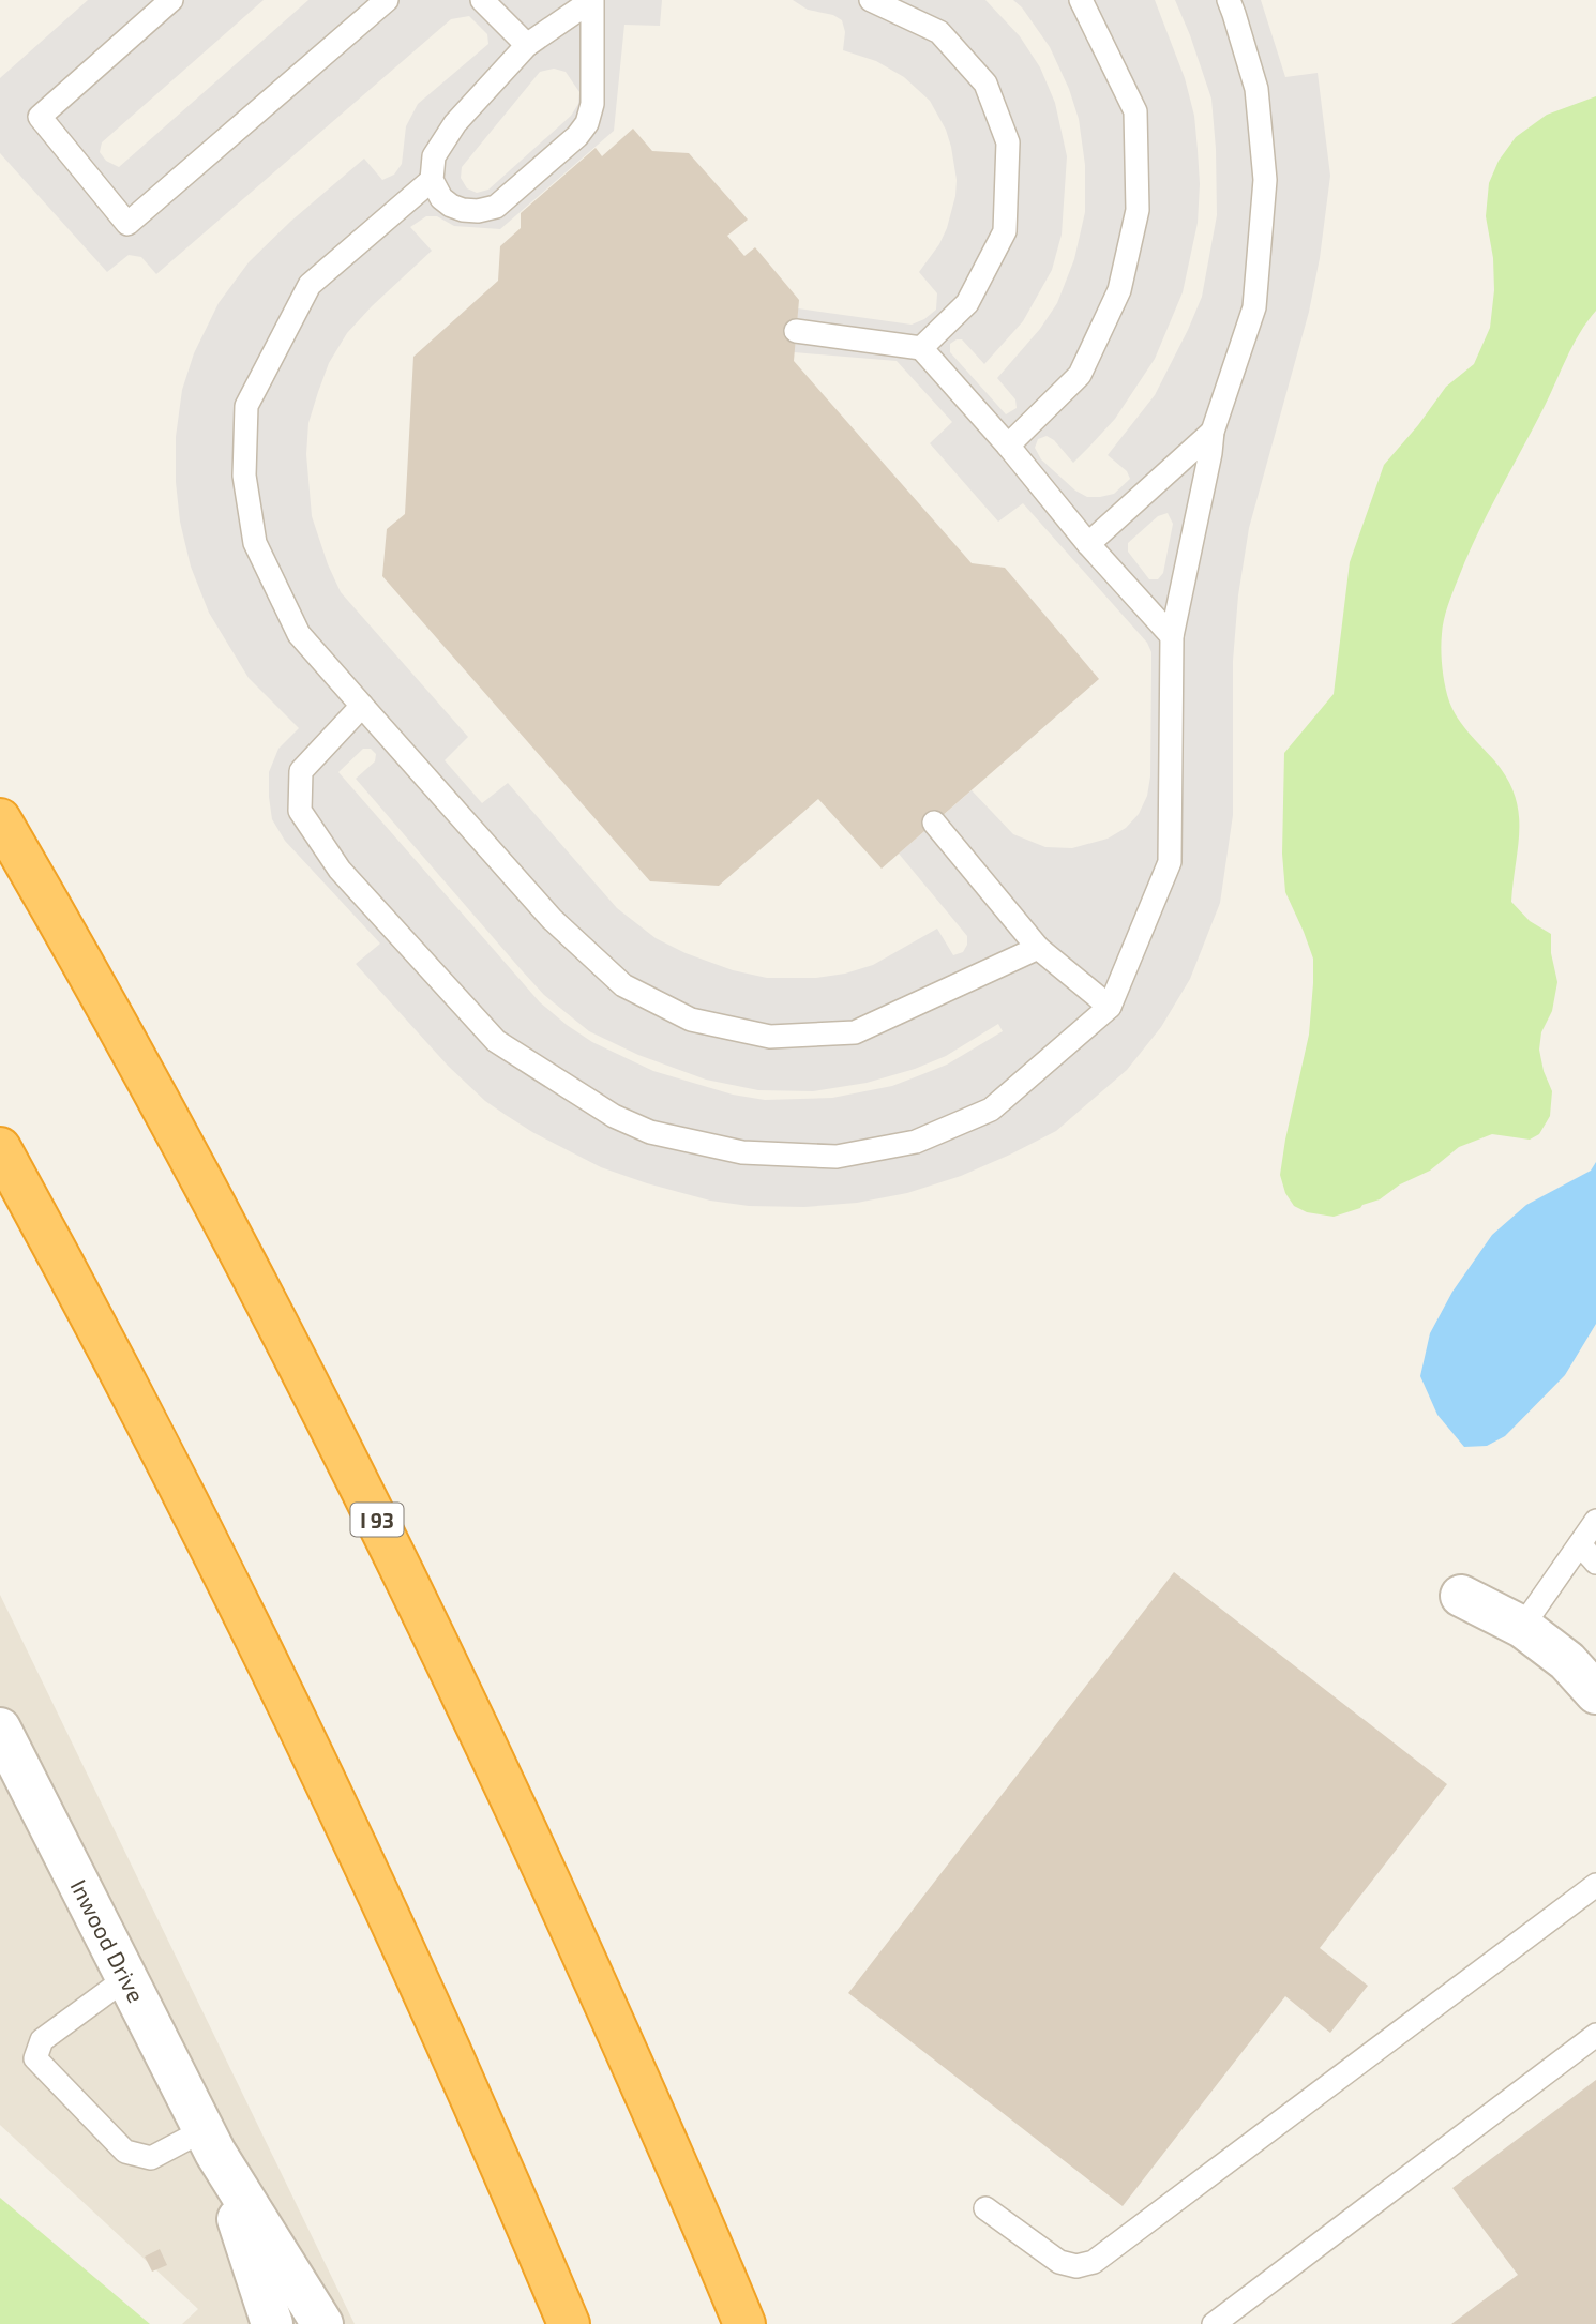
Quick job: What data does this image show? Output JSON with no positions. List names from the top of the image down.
{
  "streets": {
    "highway": ["I 93"],
    "street": ["Inwood Drive"]
  }
}
